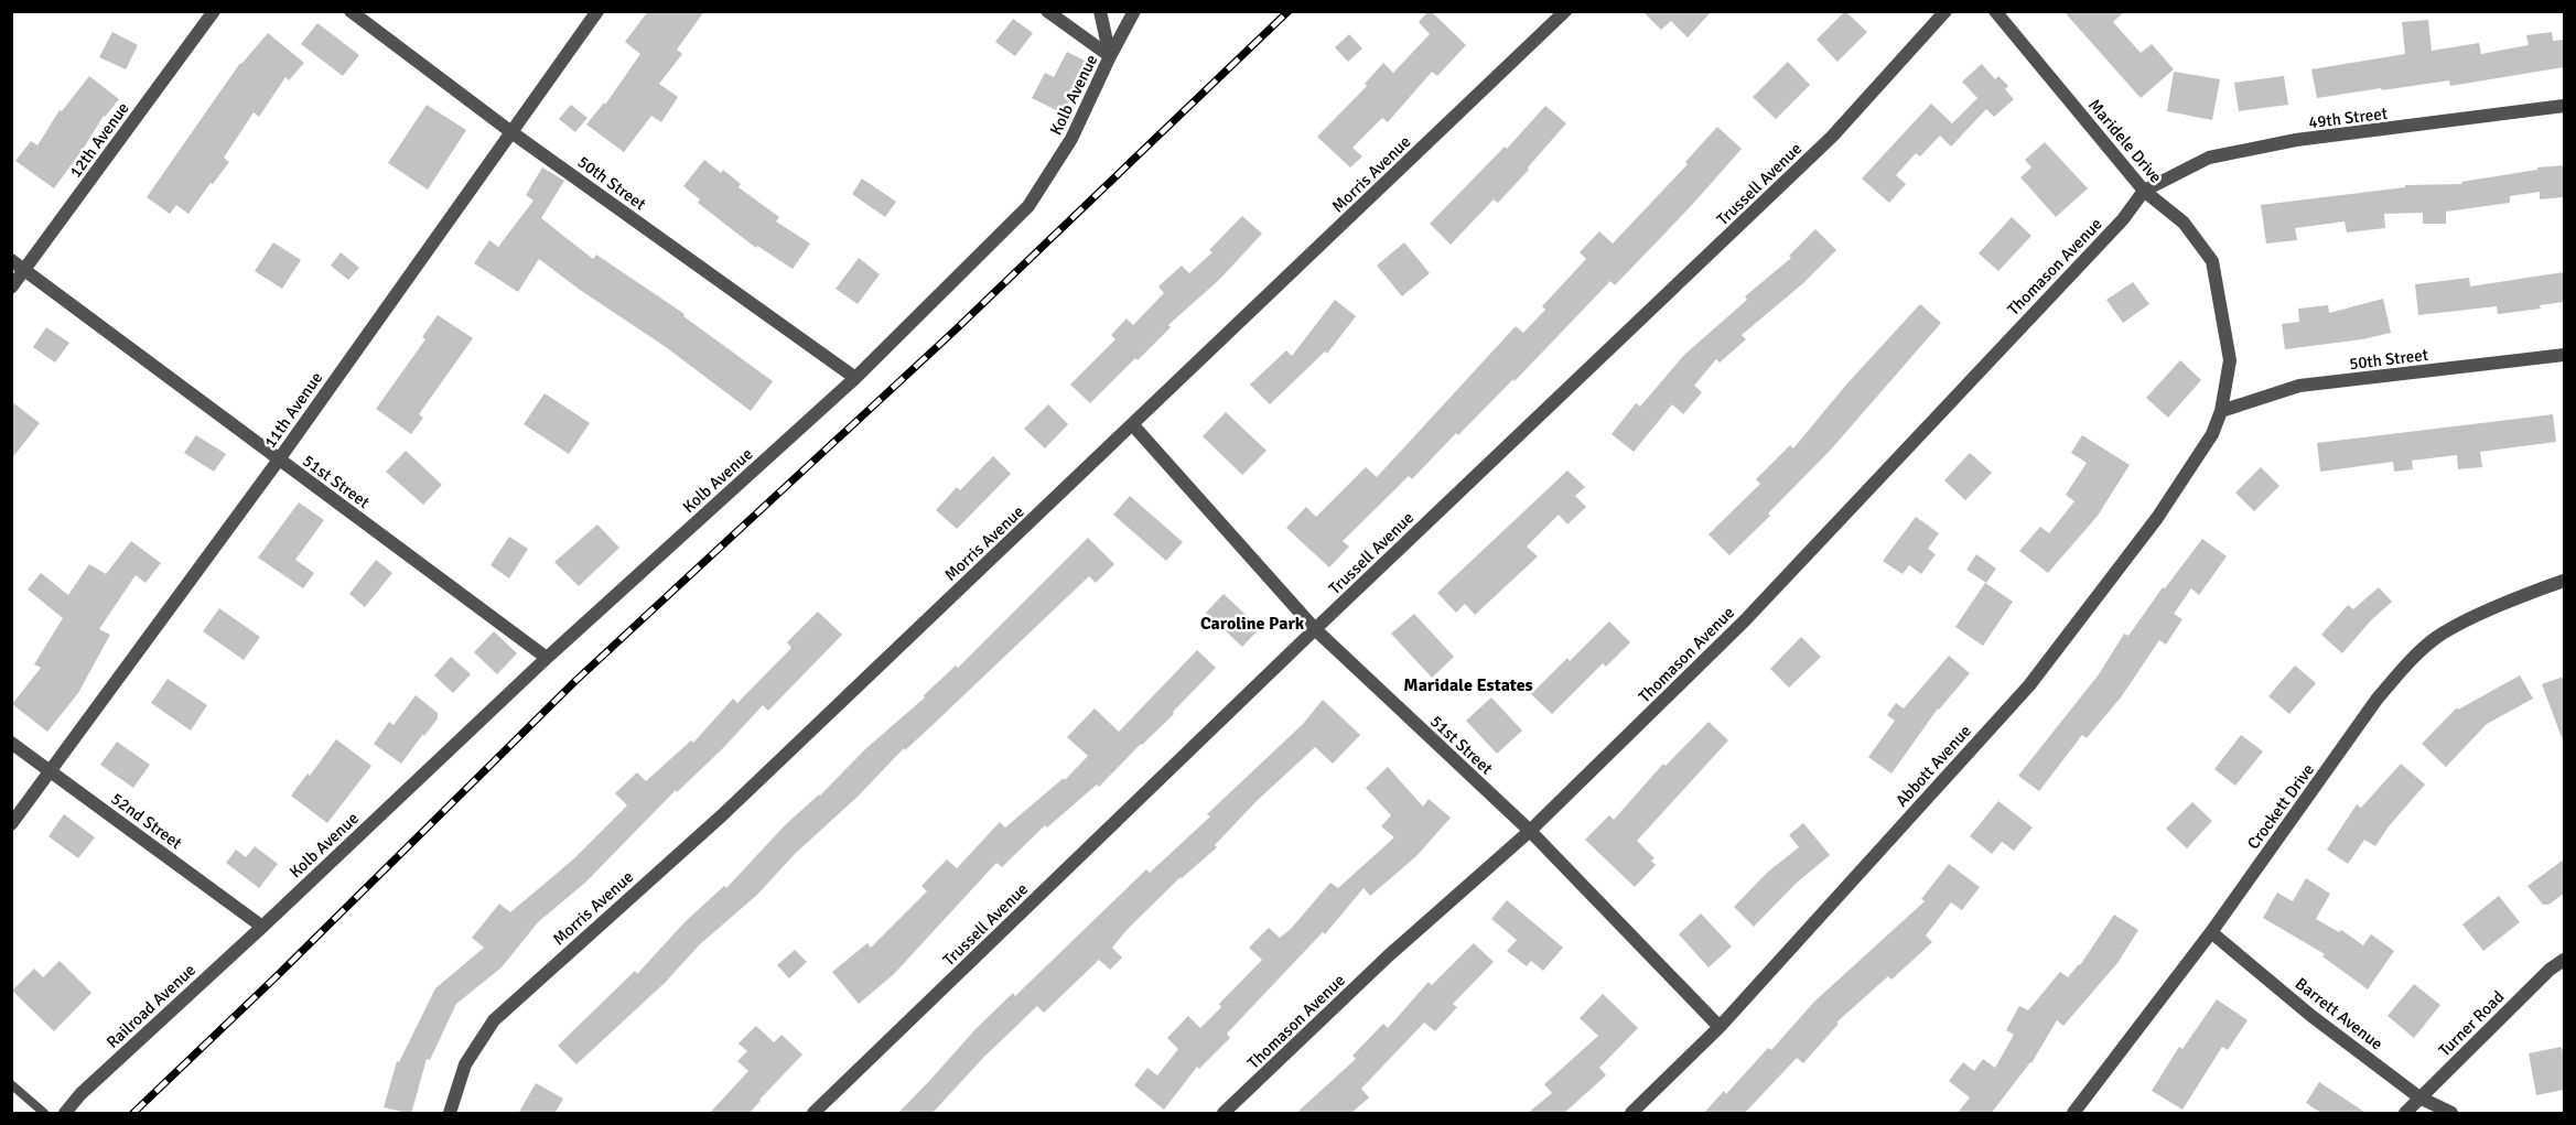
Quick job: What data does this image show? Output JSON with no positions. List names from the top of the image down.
{
  "streets": {
    "street": [
      "Kolb Avenue",
      "49th Street",
      "12th Avenue",
      "Maridele Drive",
      "Morris Avenue",
      "50th Street",
      "Trussell Avenue",
      "Thomason Avenue",
      "11th Avenue",
      "51st Street",
      "Abbott Avenue",
      "Crockett Drive",
      "52nd Street",
      "Railroad Avenue",
      "Barrett Avenue",
      "Turner Road"
    ]
  },
  "crossings": [
    ["Kolb Avenue", "50th Street"],
    ["Kolb Avenue", "51st Street"],
    ["Kolb Avenue", "52nd Street"],
    ["Kolb Avenue", "Railroad Avenue"],
    ["49th Street", "Maridele Drive"],
    ["49th Street", "Thomason Avenue"],
    ["12th Avenue", "51st Street"],
    ["Maridele Drive", "50th Street"],
    ["Maridele Drive", "Thomason Avenue"],
    ["Maridele Drive", "Abbott Avenue"],
    ["Morris Avenue", "51st Street"],
    ["50th Street", "11th Avenue"],
    ["50th Street", "Abbott Avenue"],
    ["Trussell Avenue", "51st Street"],
    ["Thomason Avenue", "51st Street"],
    ["11th Avenue", "51st Street"],
    ["11th Avenue", "52nd Street"],
    ["51st Street", "Abbott Avenue"],
    ["Crockett Drive", "Barrett Avenue"],
    ["52nd Street", "Railroad Avenue"],
    ["Barrett Avenue", "Turner Road"]
  ],
  "districts": ["Caroline Park", "Maridale Estates"]
}
